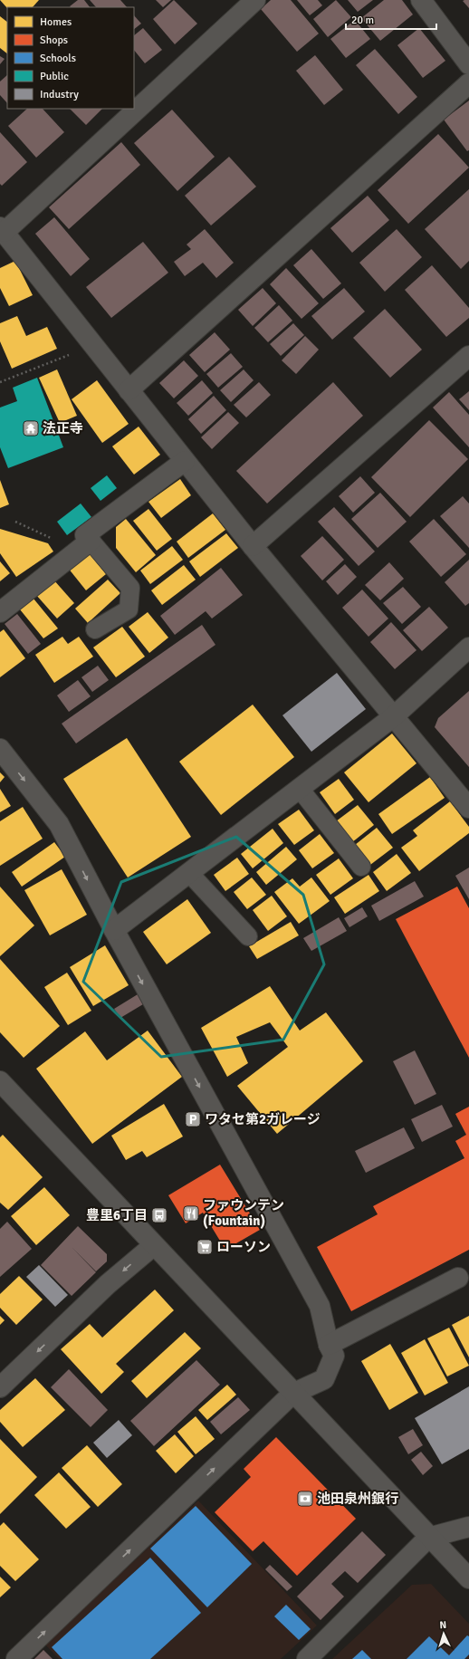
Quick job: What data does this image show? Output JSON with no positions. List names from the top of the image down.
{
  "places": {
    "temple": ["法正寺"],
    "parking": ["ワタセ第2ガレージ"],
    "restaurant": ["ファウンテン (Fountain)"],
    "bus stop": ["豊里6丁目"],
    "supermarket": ["ローソン"],
    "bank": ["池田泉州銀行"]
  },
  "legend": [
    "Homes",
    "Shops",
    "Schools",
    "Public",
    "Industry"
  ],
  "scale_bar": "20 m",
  "north": "top"
}
